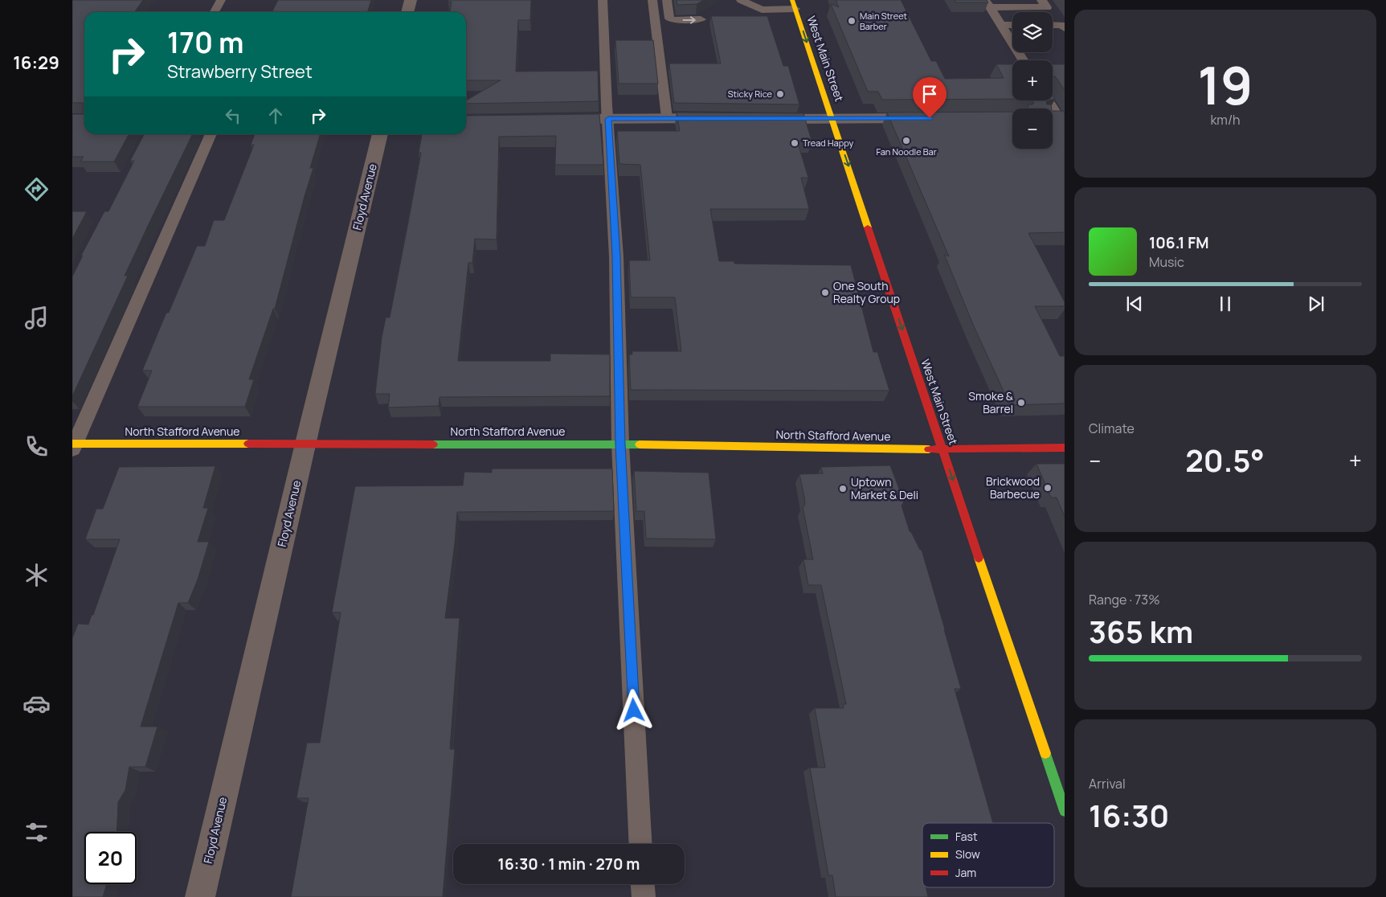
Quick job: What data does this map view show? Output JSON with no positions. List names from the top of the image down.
{
  "streets": {
    "main road": ["West Main Street", "North Stafford Avenue"],
    "street": ["Floyd Avenue"]
  },
  "crossings": [
    ["West Main Street", "North Stafford Avenue"],
    ["Floyd Avenue", "North Stafford Avenue"]
  ],
  "one_way": ["West Main Street"],
  "places": [
    "Main Street Barber",
    "Sticky Rice",
    "Fan Noodle Bar",
    "Tread Happy",
    "One South Realty Group",
    "Smoke & Barrel",
    "Brickwood Barbecue",
    "Uptown Market & Deli"
  ],
  "legend": ["Fast", "Slow", "Jam"],
  "page": {
    "tabs": "16:29",
    "tile": [
      ["19", "km/h"],
      "Climate",
      ["Range · 73%", "365 km"],
      ["Arrival", "16:30"]
    ],
    "map_buttons": ["+", "−"],
    "turn": ["170 m", "Strawberry Street"],
    "song": ["106.1 FM", "Music"],
    "heat": ["−", "20.5°", "+"],
    "limit": "20",
    "trip": "16:30 · 1 min · 270 m"
  }
}
